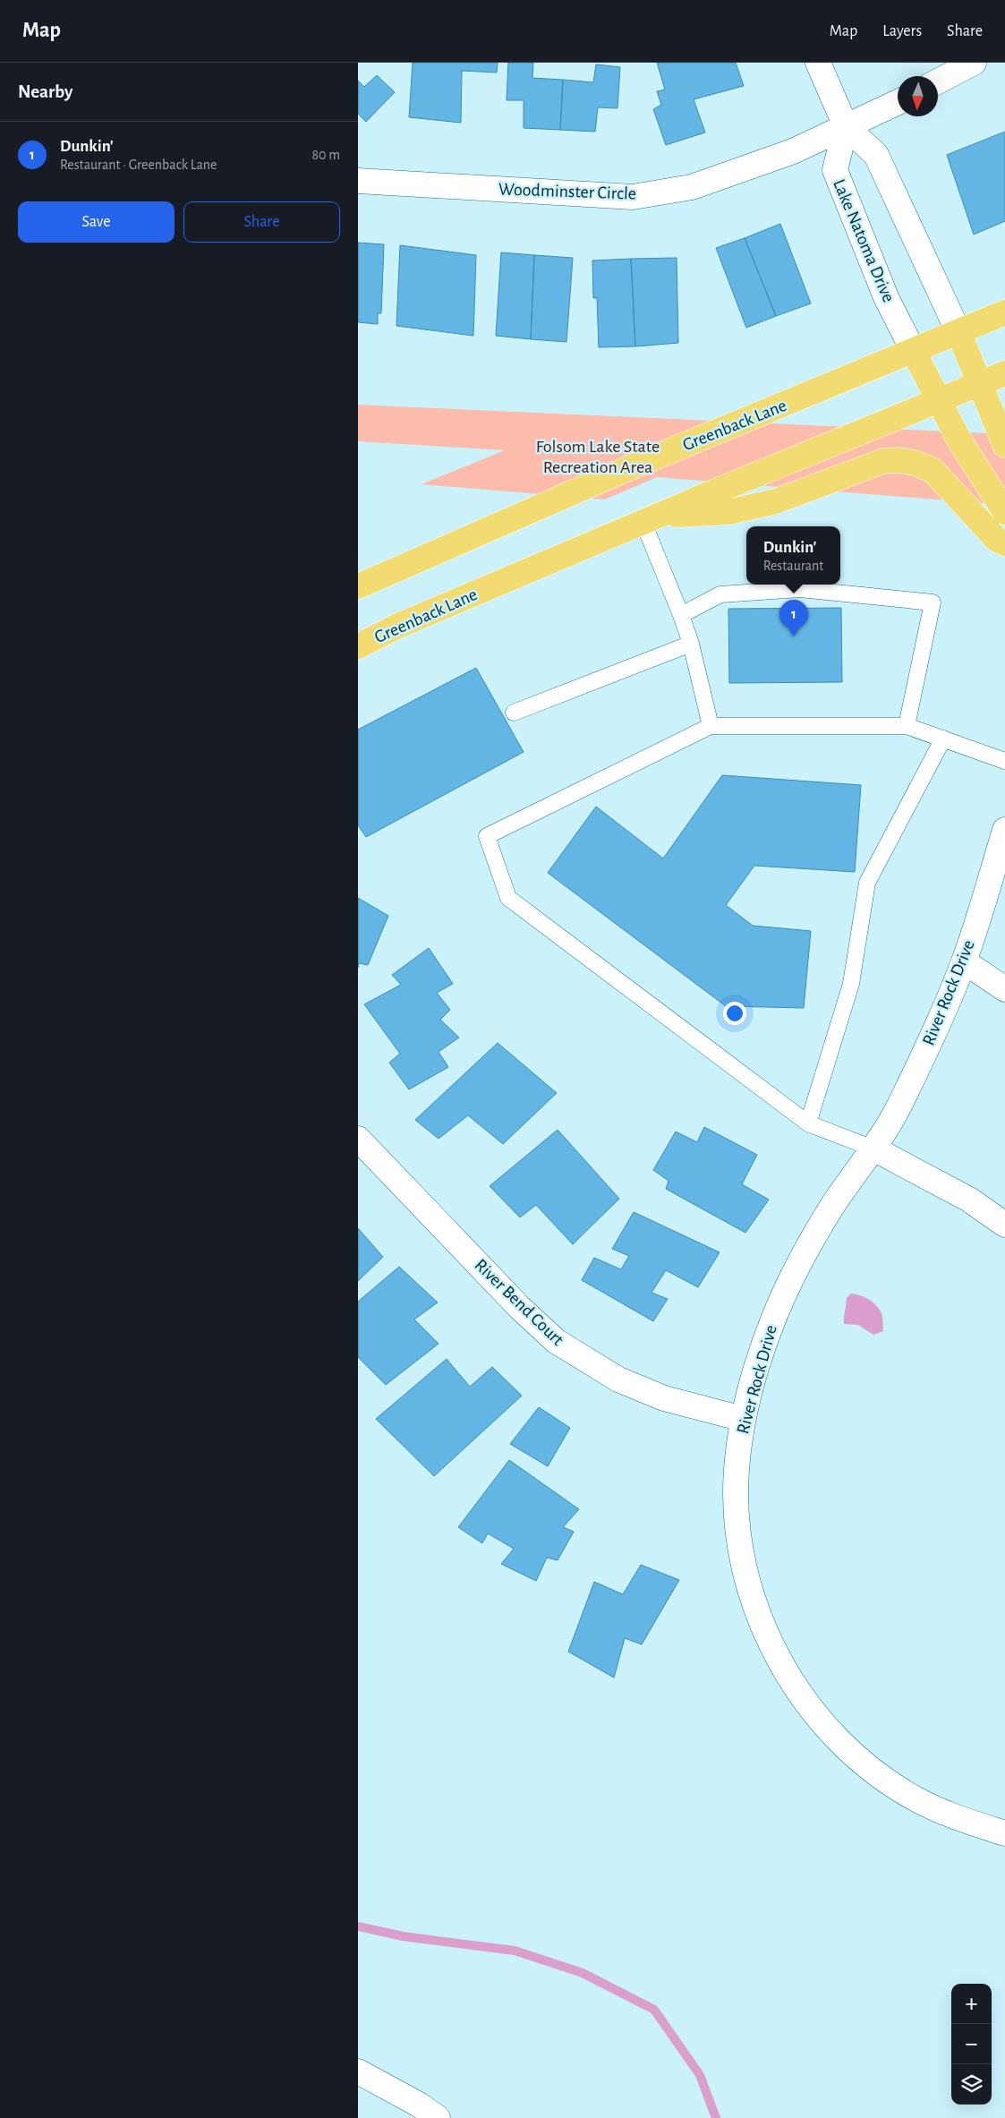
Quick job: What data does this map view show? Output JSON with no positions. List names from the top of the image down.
{
  "streets": {
    "main road": ["Greenback Lane"],
    "street": [
      "Woodminster Circle",
      "Lake Natoma Drive",
      "River Rock Drive",
      "River Bend Court"
    ]
  },
  "crossings": [
    ["Woodminster Circle", "Lake Natoma Drive"],
    ["Lake Natoma Drive", "Greenback Lane"],
    ["River Rock Drive", "River Bend Court"]
  ],
  "parks": ["Folsom Lake State Recreation Area"],
  "north": "bottom",
  "page": {
    "header": "Map",
    "nav": ["Map", "Layers", "Share"],
    "heading": "Nearby",
    "list": [
      {
        "mark": "1",
        "name": "Dunkin'",
        "note": "Restaurant · Greenback Lane",
        "value": "80 m"
      }
    ],
    "buttons": ["Save", "Share"],
    "popup": ["Dunkin'", "Restaurant"],
    "pins": "1",
    "map_buttons": ["+", "−"]
  }
}
